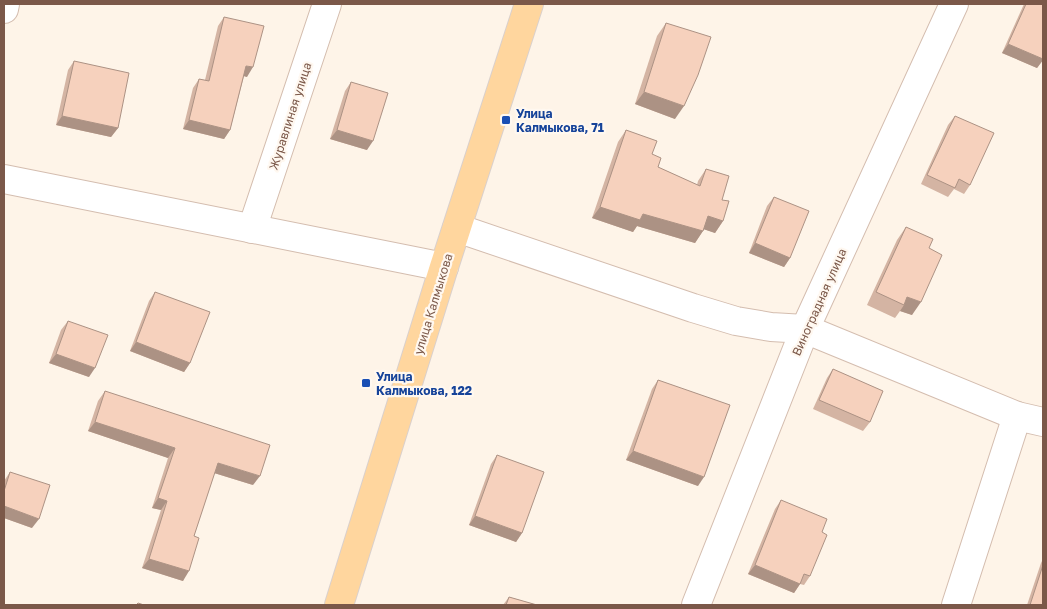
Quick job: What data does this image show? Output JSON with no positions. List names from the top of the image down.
{
  "streets": {
    "main road": ["улица Калмыкова"],
    "street": ["Журавлиная улица", "Виноградная улица"]
  },
  "places": {
    "transit": ["Улица Калмыкова, 71", "Улица Калмыкова, 122"]
  }
}
